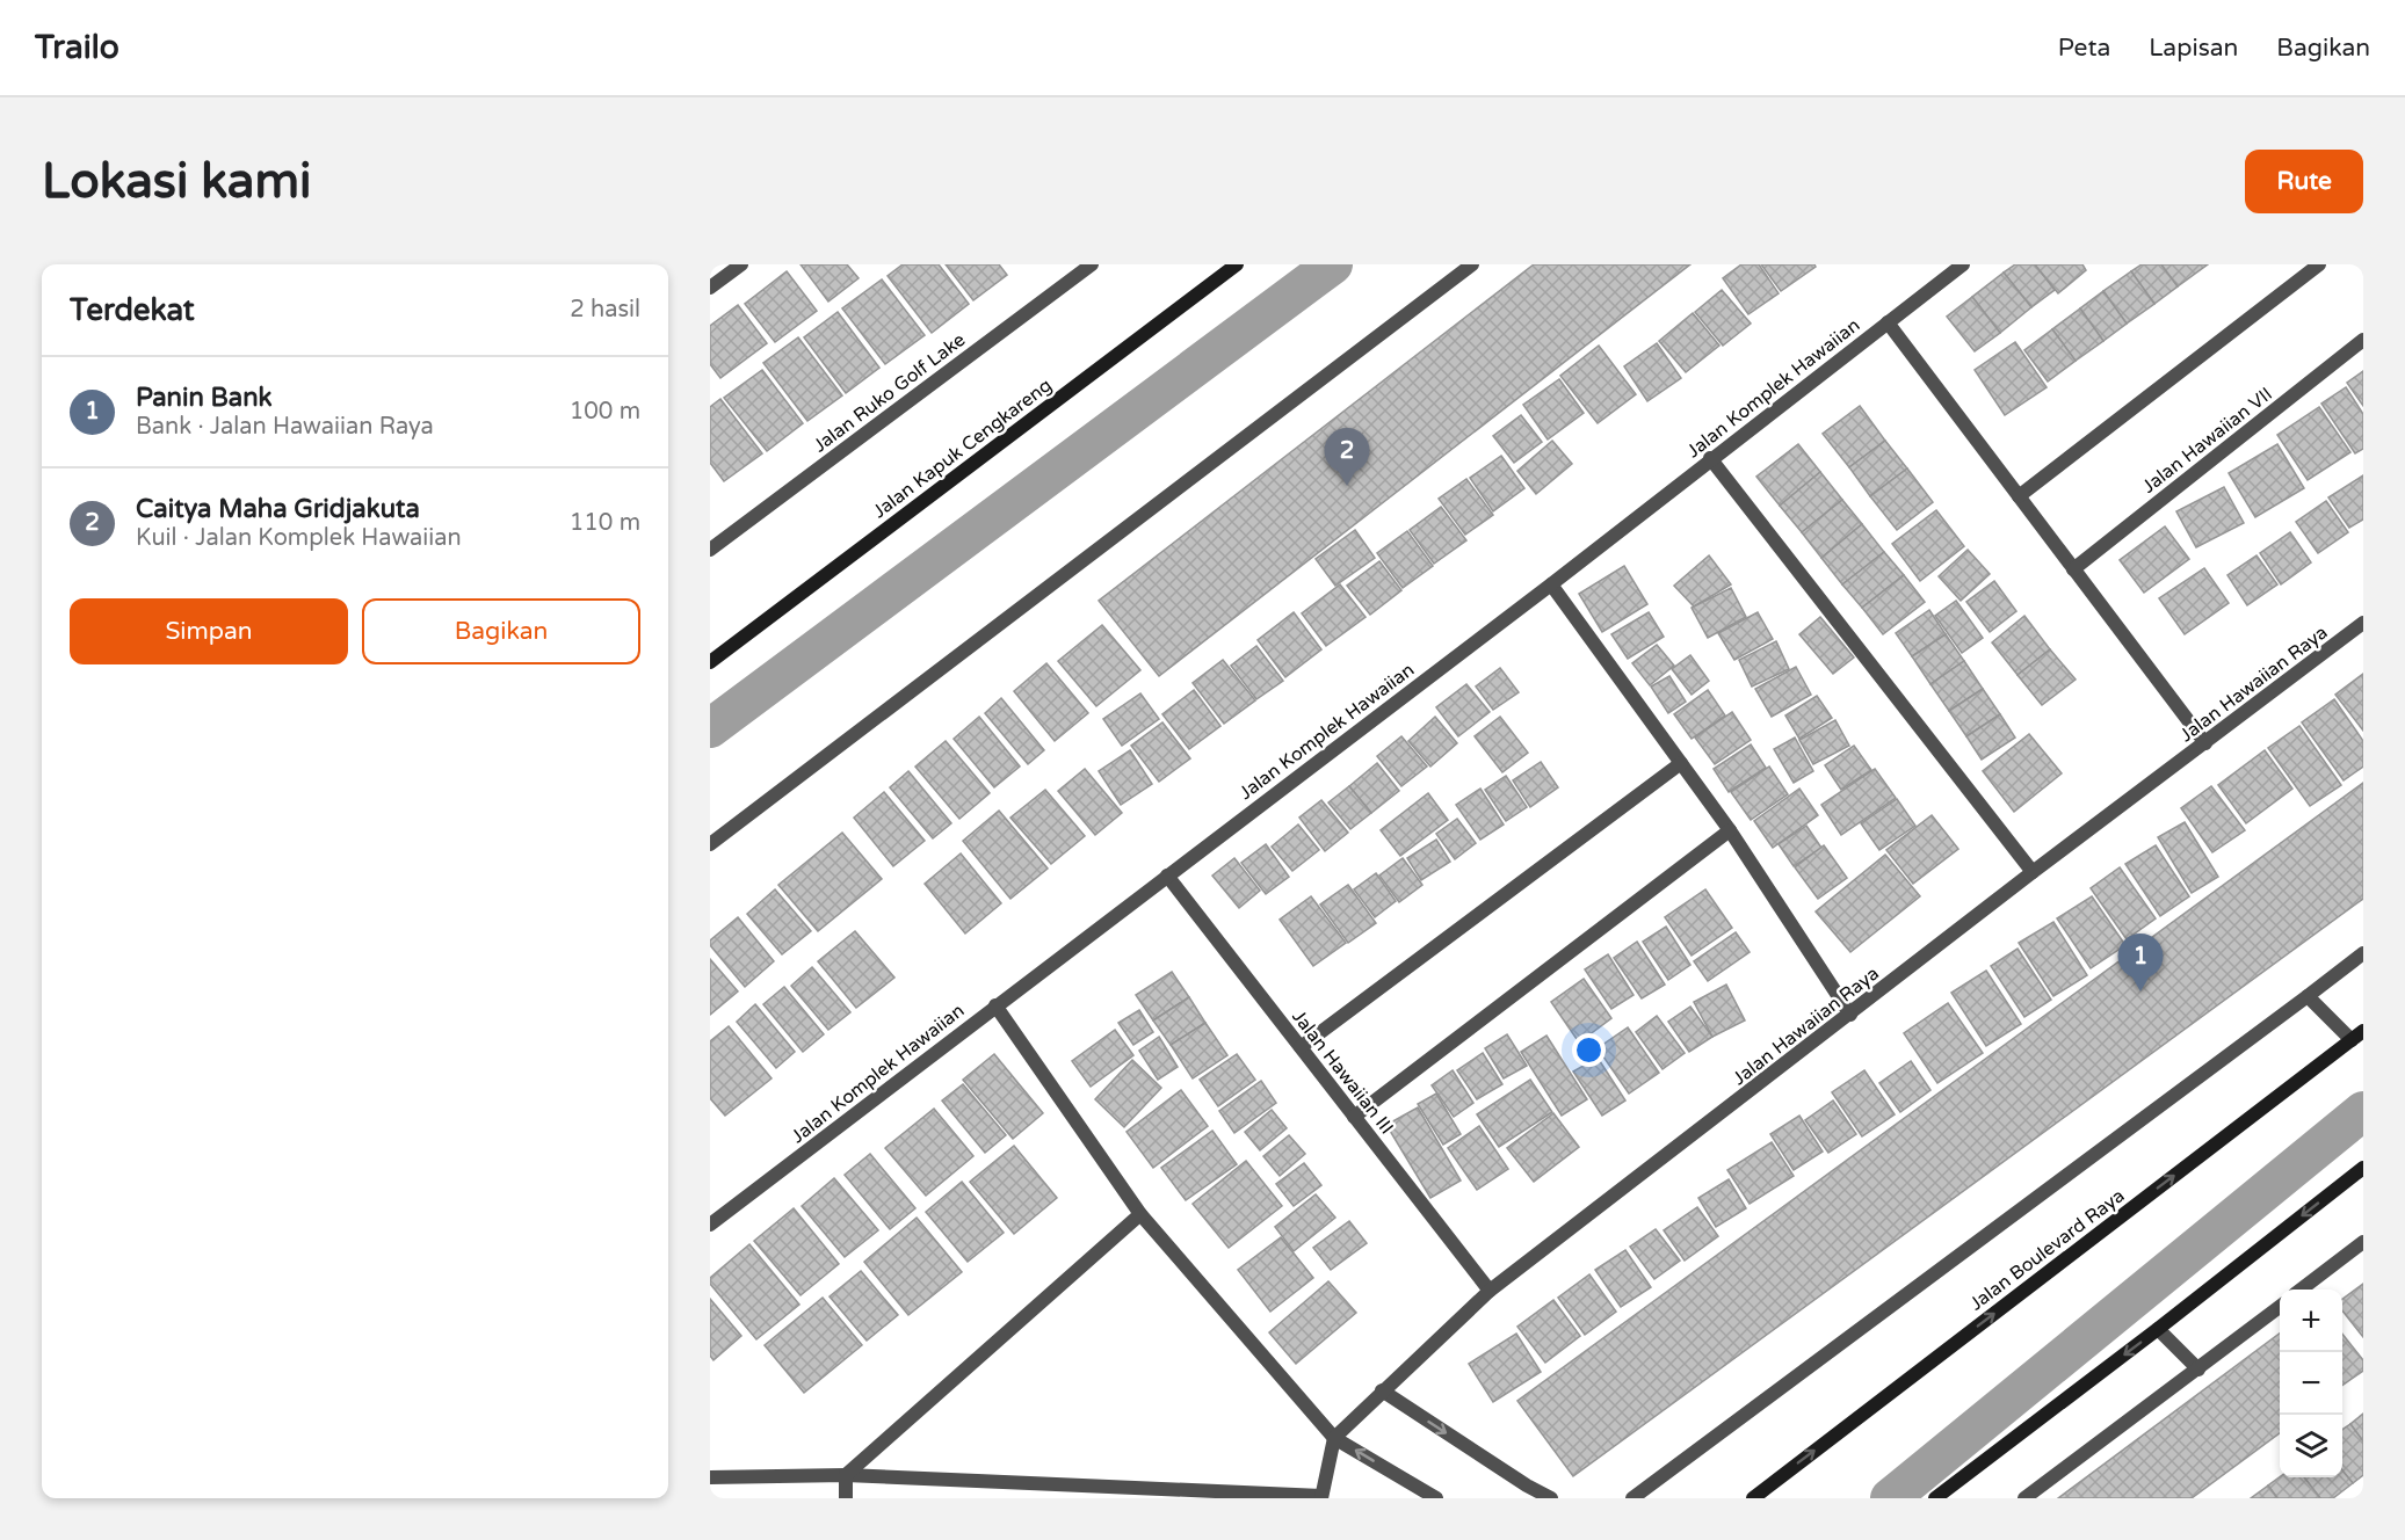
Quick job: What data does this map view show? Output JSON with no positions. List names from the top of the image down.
{
  "streets": {
    "street": [
      "Jalan Komplek Hawaiian",
      "Jalan Ruko Golf Lake",
      "Jalan Hawaiian VII",
      "Jalan Kapuk Cengkareng",
      "Jalan Hawaiian Raya",
      "Jalan Hawaiian III",
      "Jalan Boulevard Raya"
    ]
  },
  "crossings": [
    ["Jalan Komplek Hawaiian", "Jalan Hawaiian III"],
    ["Jalan Hawaiian Raya", "Jalan Hawaiian III"]
  ],
  "page": {
    "header": "Trailo",
    "nav": ["Peta", "Lapisan", "Bagikan"],
    "buttons": [
      "Rute",
      ["Simpan", "Bagikan"]
    ],
    "title": "Lokasi kami",
    "heading": ["Terdekat", "2 hasil"],
    "list": [
      {
        "mark": "1",
        "name": "Panin Bank",
        "note": "Bank · Jalan Hawaiian Raya",
        "value": "100 m"
      },
      {
        "mark": "2",
        "name": "Caitya Maha Gridjakuta",
        "note": "Kuil · Jalan Komplek Hawaiian",
        "value": "110 m"
      }
    ],
    "pins": ["2", "1"],
    "map_buttons": ["+", "−"]
  }
}
